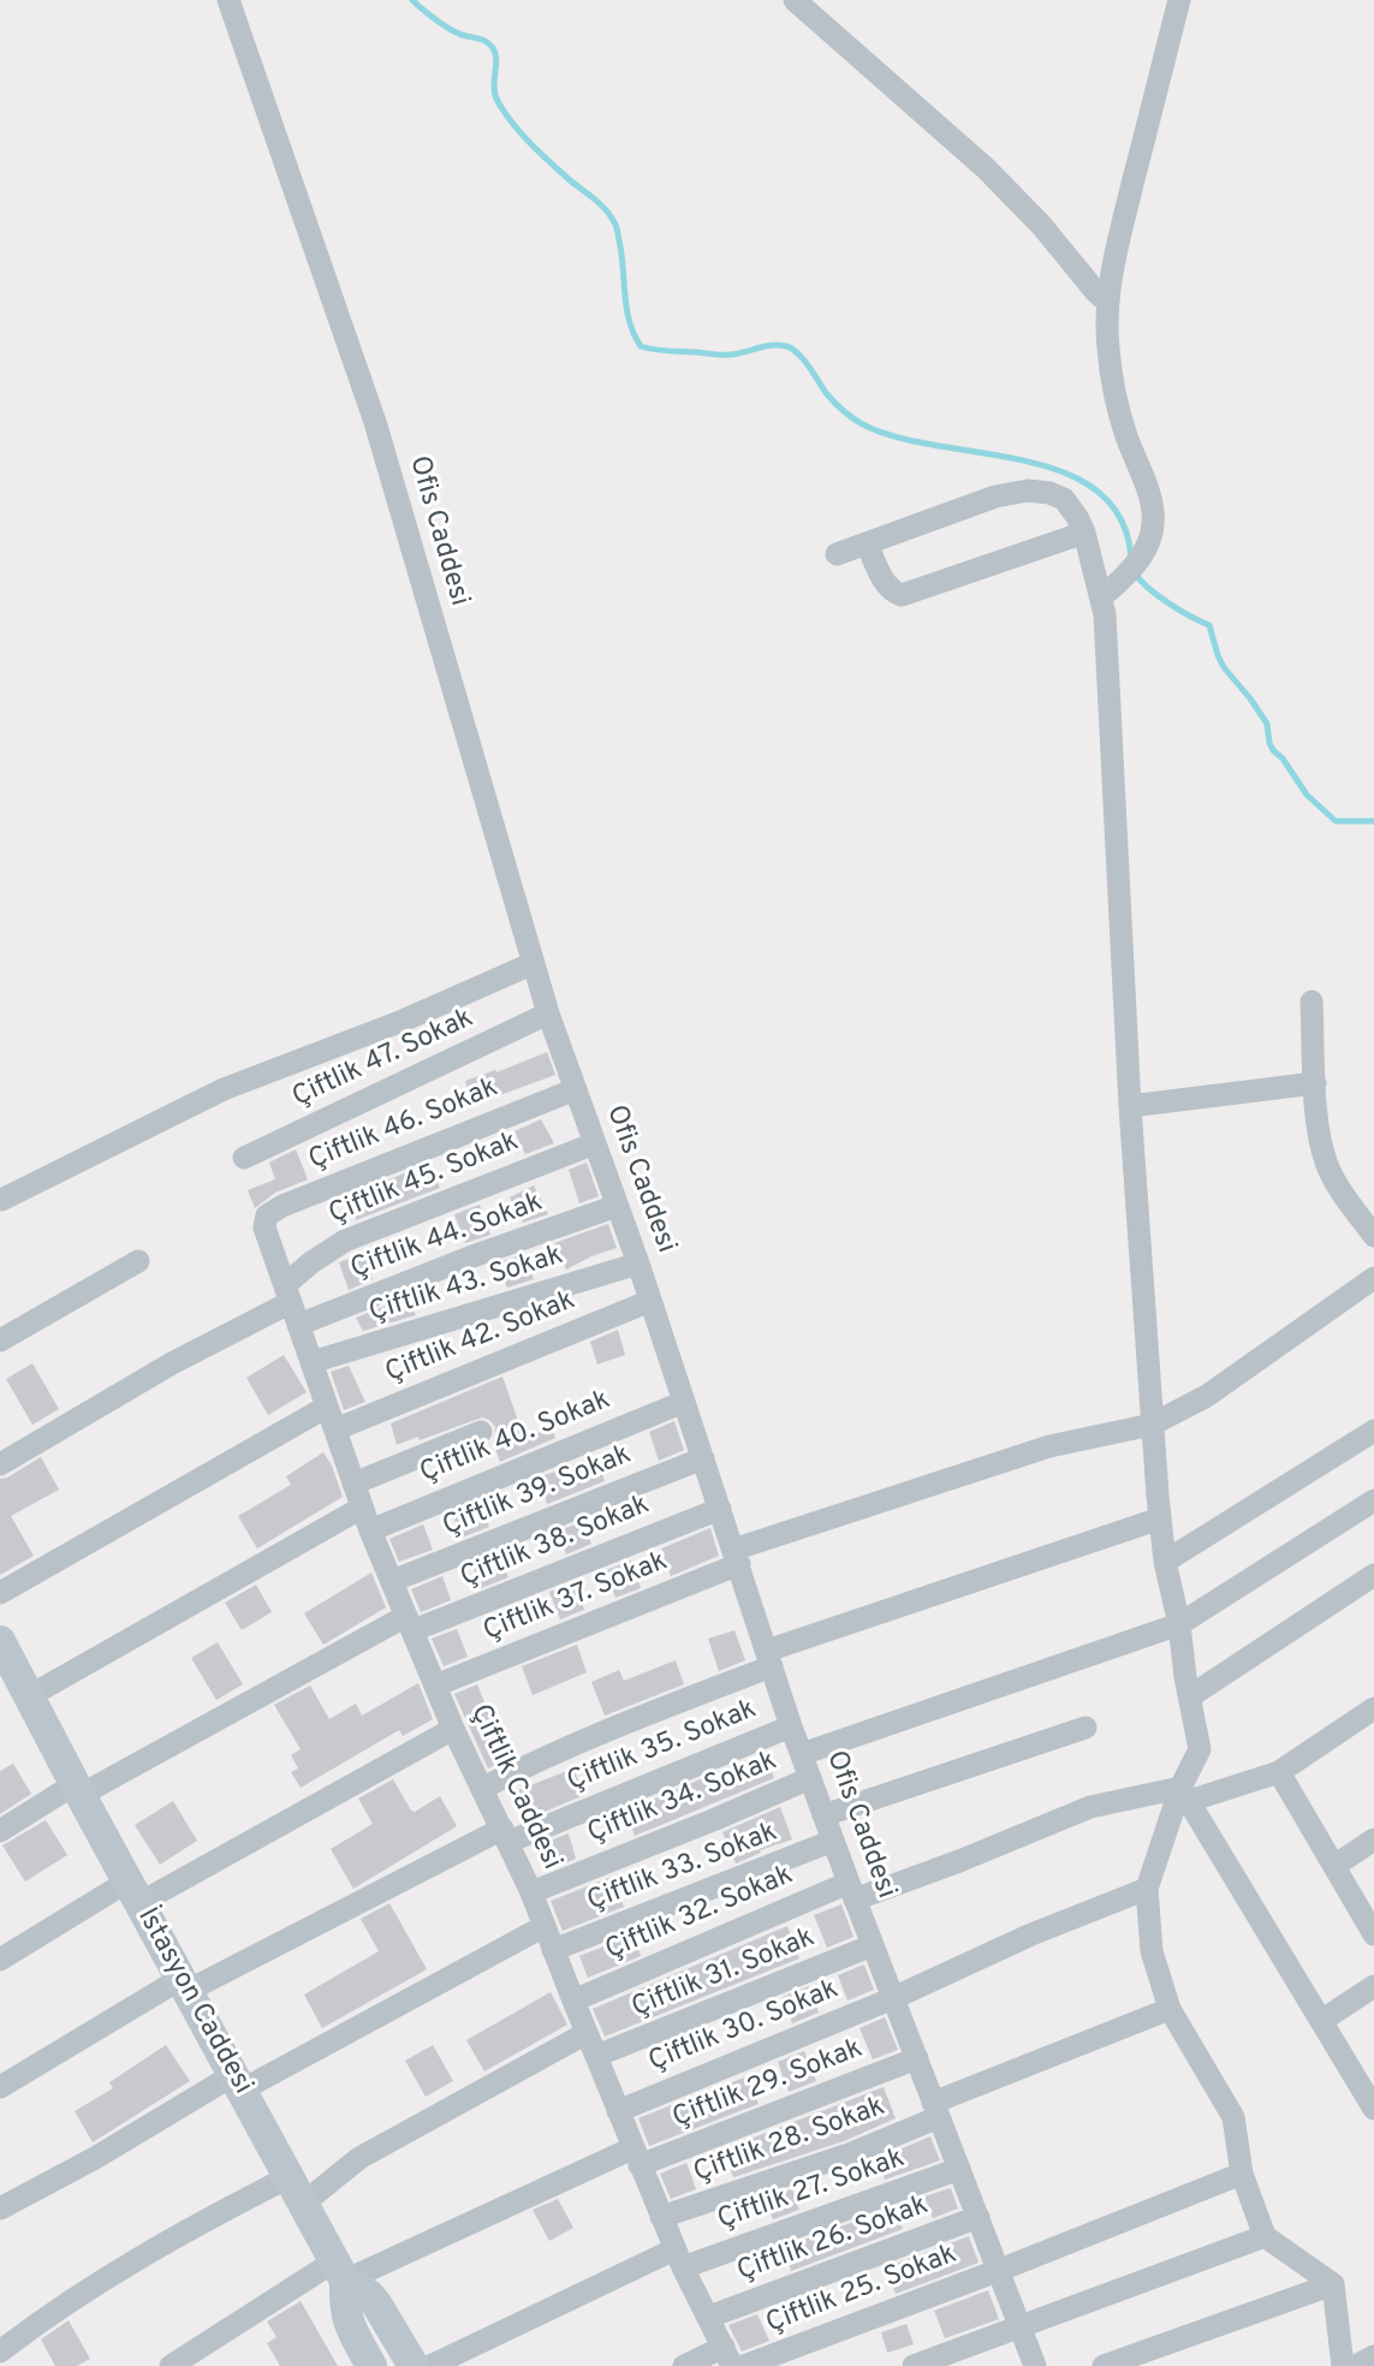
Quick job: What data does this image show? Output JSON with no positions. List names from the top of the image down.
{
  "streets": {
    "main road": ["İstasyon Caddesi"],
    "street": [
      "Ofis Caddesi",
      "Çiftlik 47. Sokak",
      "Çiftlik 46. Sokak",
      "Çiftlik 45. Sokak",
      "Çiftlik 44. Sokak",
      "Çiftlik 43. Sokak",
      "Çiftlik 42. Sokak",
      "Çiftlik 40. Sokak",
      "Çiftlik 39. Sokak",
      "Çiftlik 38. Sokak",
      "Çiftlik 37. Sokak",
      "Çiftlik 35. Sokak",
      "Çiftlik Caddesi",
      "Çiftlik 34. Sokak",
      "Çiftlik 33. Sokak",
      "Çiftlik 32. Sokak",
      "Çiftlik 31. Sokak",
      "Çiftlik 30. Sokak",
      "Çiftlik 29. Sokak",
      "Çiftlik 28. Sokak",
      "Çiftlik 27. Sokak",
      "Çiftlik 26. Sokak",
      "Çiftlik 25. Sokak"
    ]
  },
  "crossings": [
    ["Ofis Caddesi", "Çiftlik 47. Sokak"],
    ["Ofis Caddesi", "Çiftlik 46. Sokak"],
    ["Ofis Caddesi", "Çiftlik 45. Sokak"],
    ["Ofis Caddesi", "Çiftlik 44. Sokak"],
    ["Ofis Caddesi", "Çiftlik 43. Sokak"],
    ["Ofis Caddesi", "Çiftlik 42. Sokak"],
    ["Ofis Caddesi", "Çiftlik 40. Sokak"],
    ["Ofis Caddesi", "Çiftlik 39. Sokak"],
    ["Ofis Caddesi", "Çiftlik 38. Sokak"],
    ["Ofis Caddesi", "Çiftlik 37. Sokak"],
    ["Ofis Caddesi", "Çiftlik 35. Sokak"],
    ["Ofis Caddesi", "Çiftlik 34. Sokak"],
    ["Ofis Caddesi", "Çiftlik 33. Sokak"],
    ["Ofis Caddesi", "Çiftlik 32. Sokak"],
    ["Ofis Caddesi", "Çiftlik 31. Sokak"],
    ["Ofis Caddesi", "Çiftlik 30. Sokak"],
    ["Ofis Caddesi", "Çiftlik 29. Sokak"],
    ["Ofis Caddesi", "Çiftlik 28. Sokak"],
    ["Ofis Caddesi", "Çiftlik 27. Sokak"],
    ["Ofis Caddesi", "Çiftlik 26. Sokak"],
    ["Ofis Caddesi", "Çiftlik 25. Sokak"],
    ["Çiftlik 46. Sokak", "Çiftlik Caddesi"],
    ["Çiftlik 45. Sokak", "Çiftlik Caddesi"],
    ["Çiftlik 44. Sokak", "Çiftlik Caddesi"],
    ["Çiftlik 43. Sokak", "Çiftlik Caddesi"],
    ["Çiftlik 42. Sokak", "Çiftlik Caddesi"],
    ["Çiftlik 40. Sokak", "Çiftlik Caddesi"],
    ["Çiftlik 40. Sokak", "İstasyon Caddesi"],
    ["Çiftlik 39. Sokak", "Çiftlik Caddesi"],
    ["Çiftlik 38. Sokak", "Çiftlik Caddesi"],
    ["Çiftlik 38. Sokak", "İstasyon Caddesi"],
    ["Çiftlik 37. Sokak", "Çiftlik Caddesi"],
    ["Çiftlik 35. Sokak", "Çiftlik Caddesi"],
    ["Çiftlik 35. Sokak", "İstasyon Caddesi"],
    ["Çiftlik Caddesi", "Çiftlik 34. Sokak"],
    ["Çiftlik Caddesi", "Çiftlik 33. Sokak"],
    ["Çiftlik Caddesi", "Çiftlik 32. Sokak"],
    ["Çiftlik Caddesi", "Çiftlik 31. Sokak"],
    ["Çiftlik Caddesi", "Çiftlik 30. Sokak"],
    ["Çiftlik Caddesi", "Çiftlik 29. Sokak"],
    ["Çiftlik Caddesi", "Çiftlik 28. Sokak"],
    ["Çiftlik Caddesi", "Çiftlik 27. Sokak"],
    ["Çiftlik Caddesi", "Çiftlik 26. Sokak"],
    ["İstasyon Caddesi", "Çiftlik 29. Sokak"]
  ]
}
